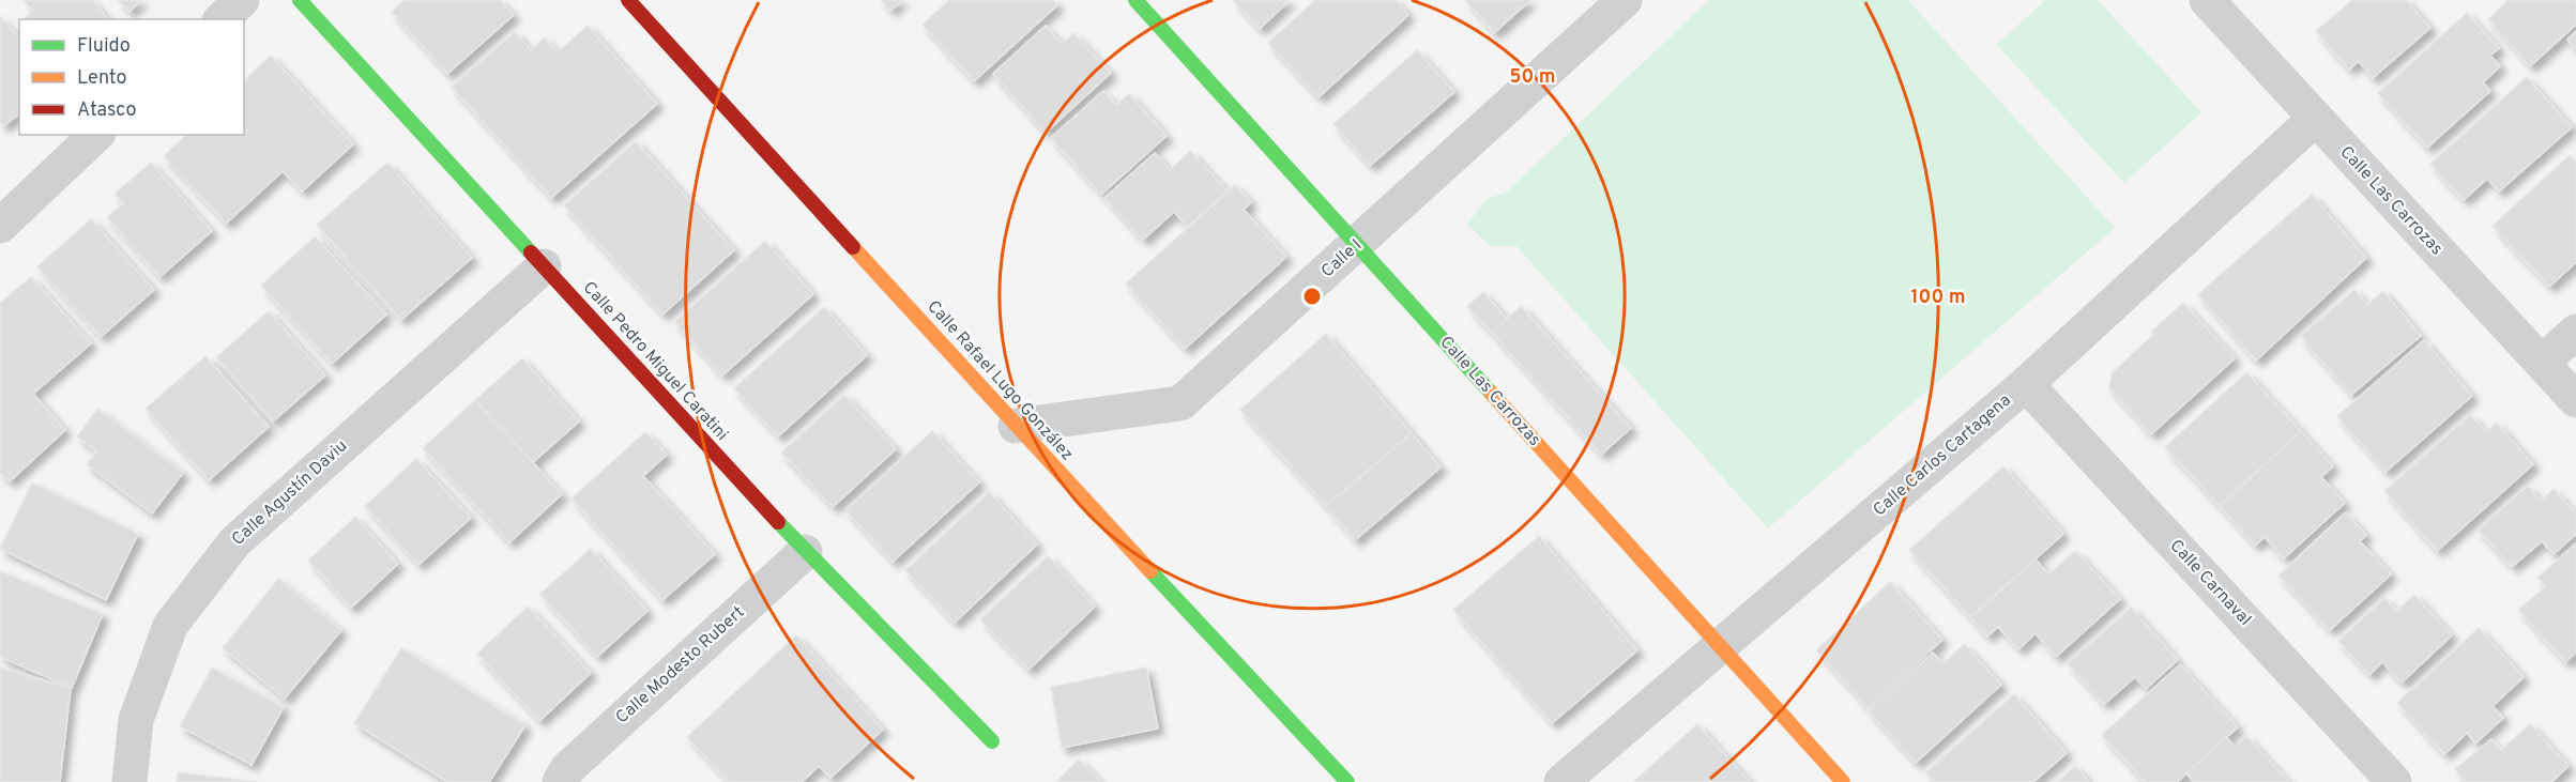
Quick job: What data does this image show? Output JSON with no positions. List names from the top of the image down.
{
  "streets": {
    "street": [
      "Calle Las Carrozas",
      "Calle I",
      "Calle Pedro Miguel Caratini",
      "Calle Rafael Lugo González",
      "Calle Carlos Cartagena",
      "Calle Agustín Daviu",
      "Calle Carnaval",
      "Calle Modesto Rubert"
    ]
  },
  "crossings": [
    ["Calle Las Carrozas", "Calle I"],
    ["Calle Las Carrozas", "Calle Carlos Cartagena"],
    ["Calle I", "Calle Rafael Lugo González"],
    ["Calle Pedro Miguel Caratini", "Calle Agustín Daviu"],
    ["Calle Pedro Miguel Caratini", "Calle Modesto Rubert"],
    ["Calle Carlos Cartagena", "Calle Carnaval"]
  ],
  "legend": ["Fluido", "Lento", "Atasco"],
  "rings": ["50 m", "100 m"]
}
